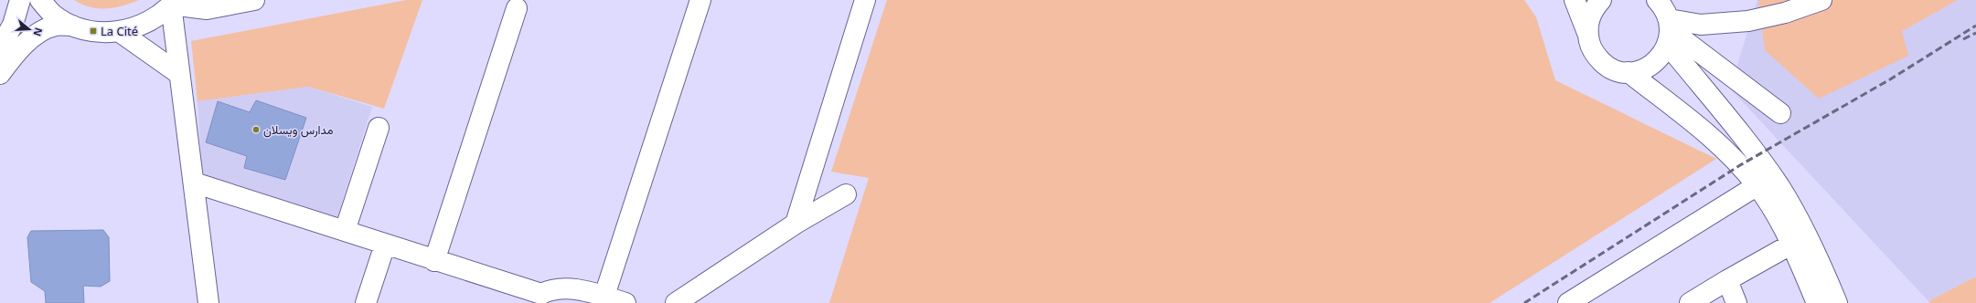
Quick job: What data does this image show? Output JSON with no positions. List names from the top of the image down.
{
  "places": {
    "transit": ["La Cité"],
    "other": ["مدارس ويسلان"]
  },
  "north": "right"
}
